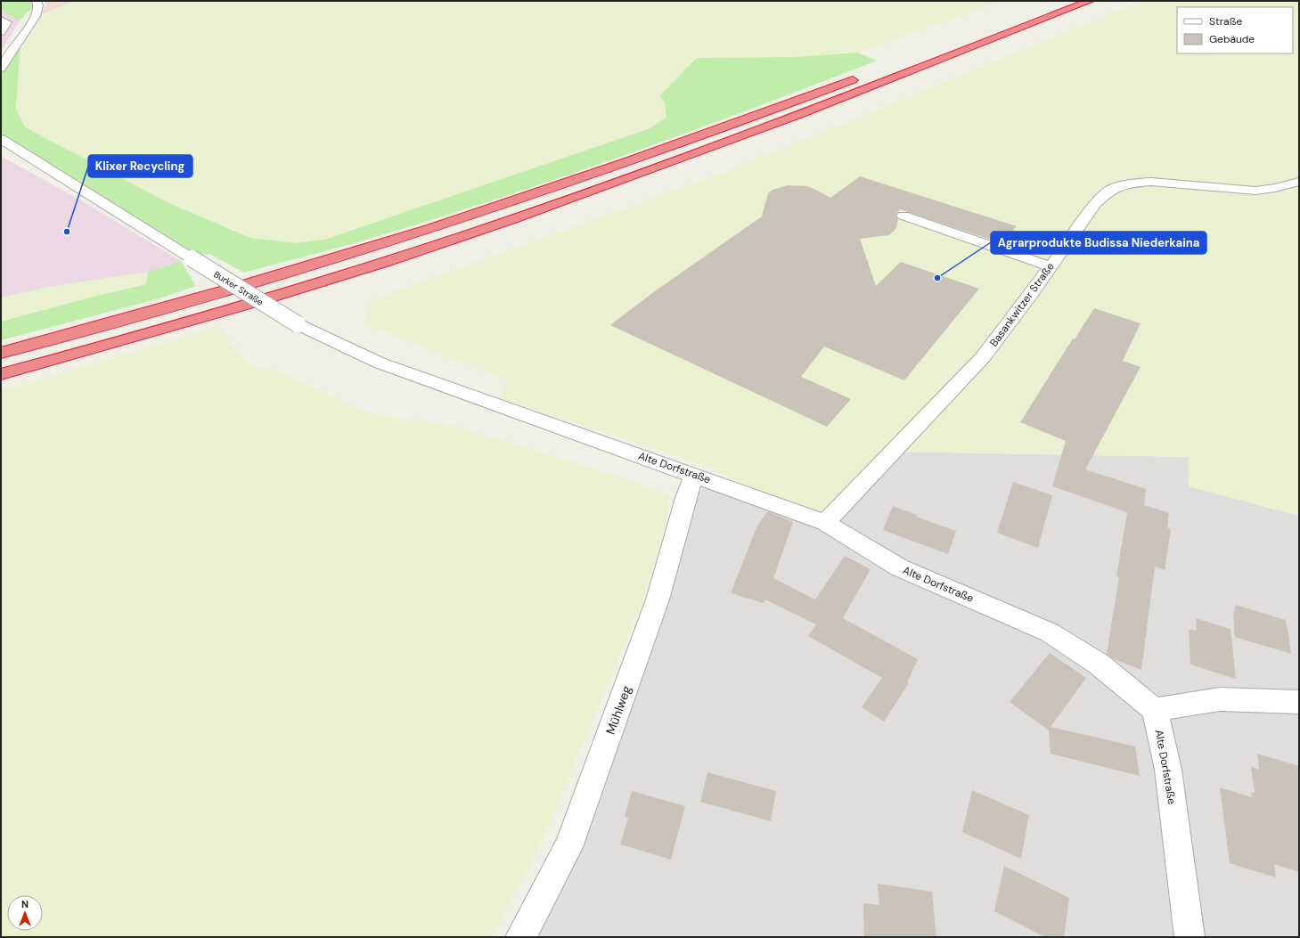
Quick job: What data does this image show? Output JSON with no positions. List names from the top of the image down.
{
  "streets": {
    "street": [
      "Burker Straße",
      "Basankwitzer Straße",
      "Alte Dorfstraße",
      "Mühlweg"
    ]
  },
  "crossings": [
    ["Burker Straße", "Alte Dorfstraße"],
    ["Basankwitzer Straße", "Alte Dorfstraße"],
    ["Alte Dorfstraße", "Mühlweg"]
  ],
  "places": ["Klixer Recycling", "Agrarprodukte Budissa Niederkaina"],
  "legend": ["Straße", "Gebäude"],
  "north": "top"
}
